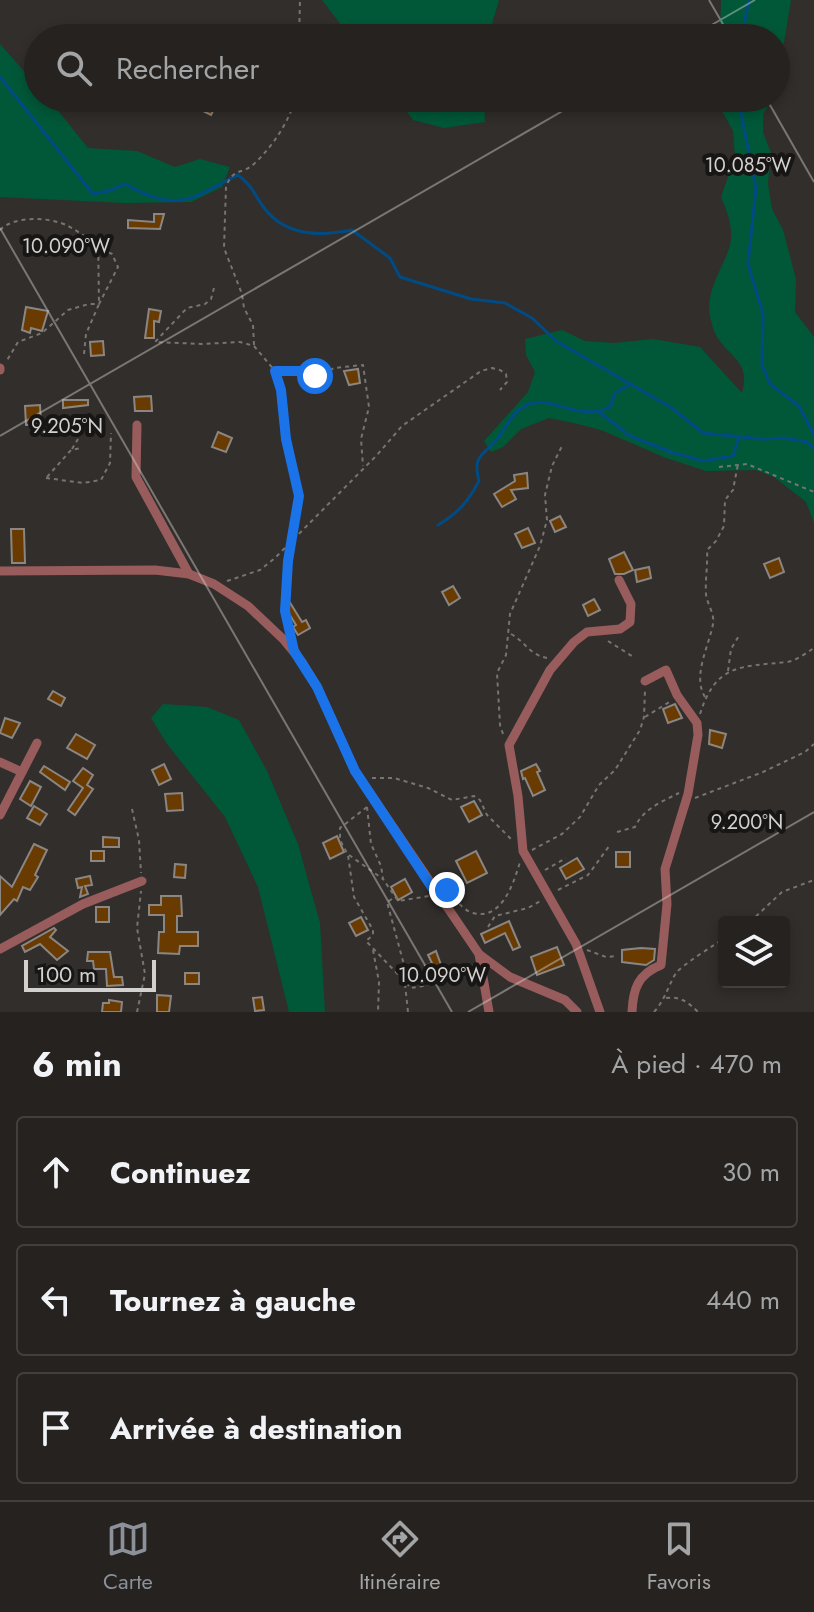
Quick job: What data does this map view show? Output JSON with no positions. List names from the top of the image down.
{
  "scale_bar": "100 m",
  "page": {
    "search": "Rechercher",
    "scale": "100 m",
    "heading": ["6 min", "À pied · 470 m"],
    "list": [
      ["Continuez", "30 m"],
      ["Tournez à gauche", "440 m"],
      "Arrivée à destination"
    ],
    "nav": ["Carte", "Itinéraire", "Favoris"]
  },
  "coordinates": [
    "10.085°W",
    "10.090°W",
    "9.205°N",
    "9.200°N"
  ]
}
